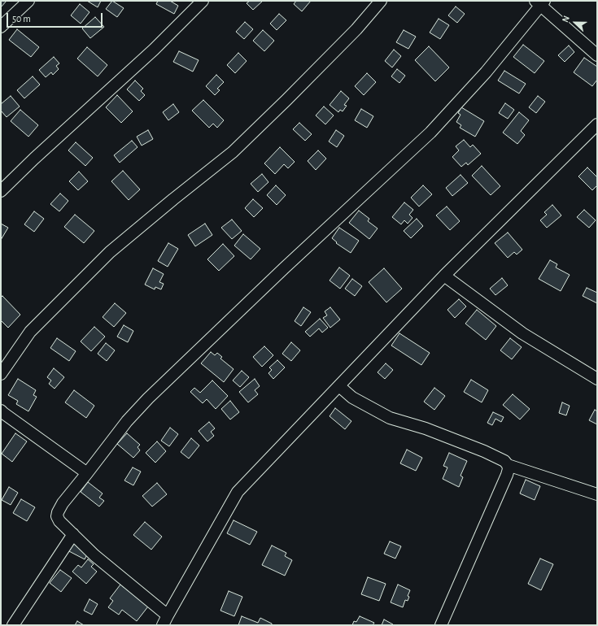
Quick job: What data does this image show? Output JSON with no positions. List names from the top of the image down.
{
  "scale_bar": "50 m",
  "north": "left"
}
